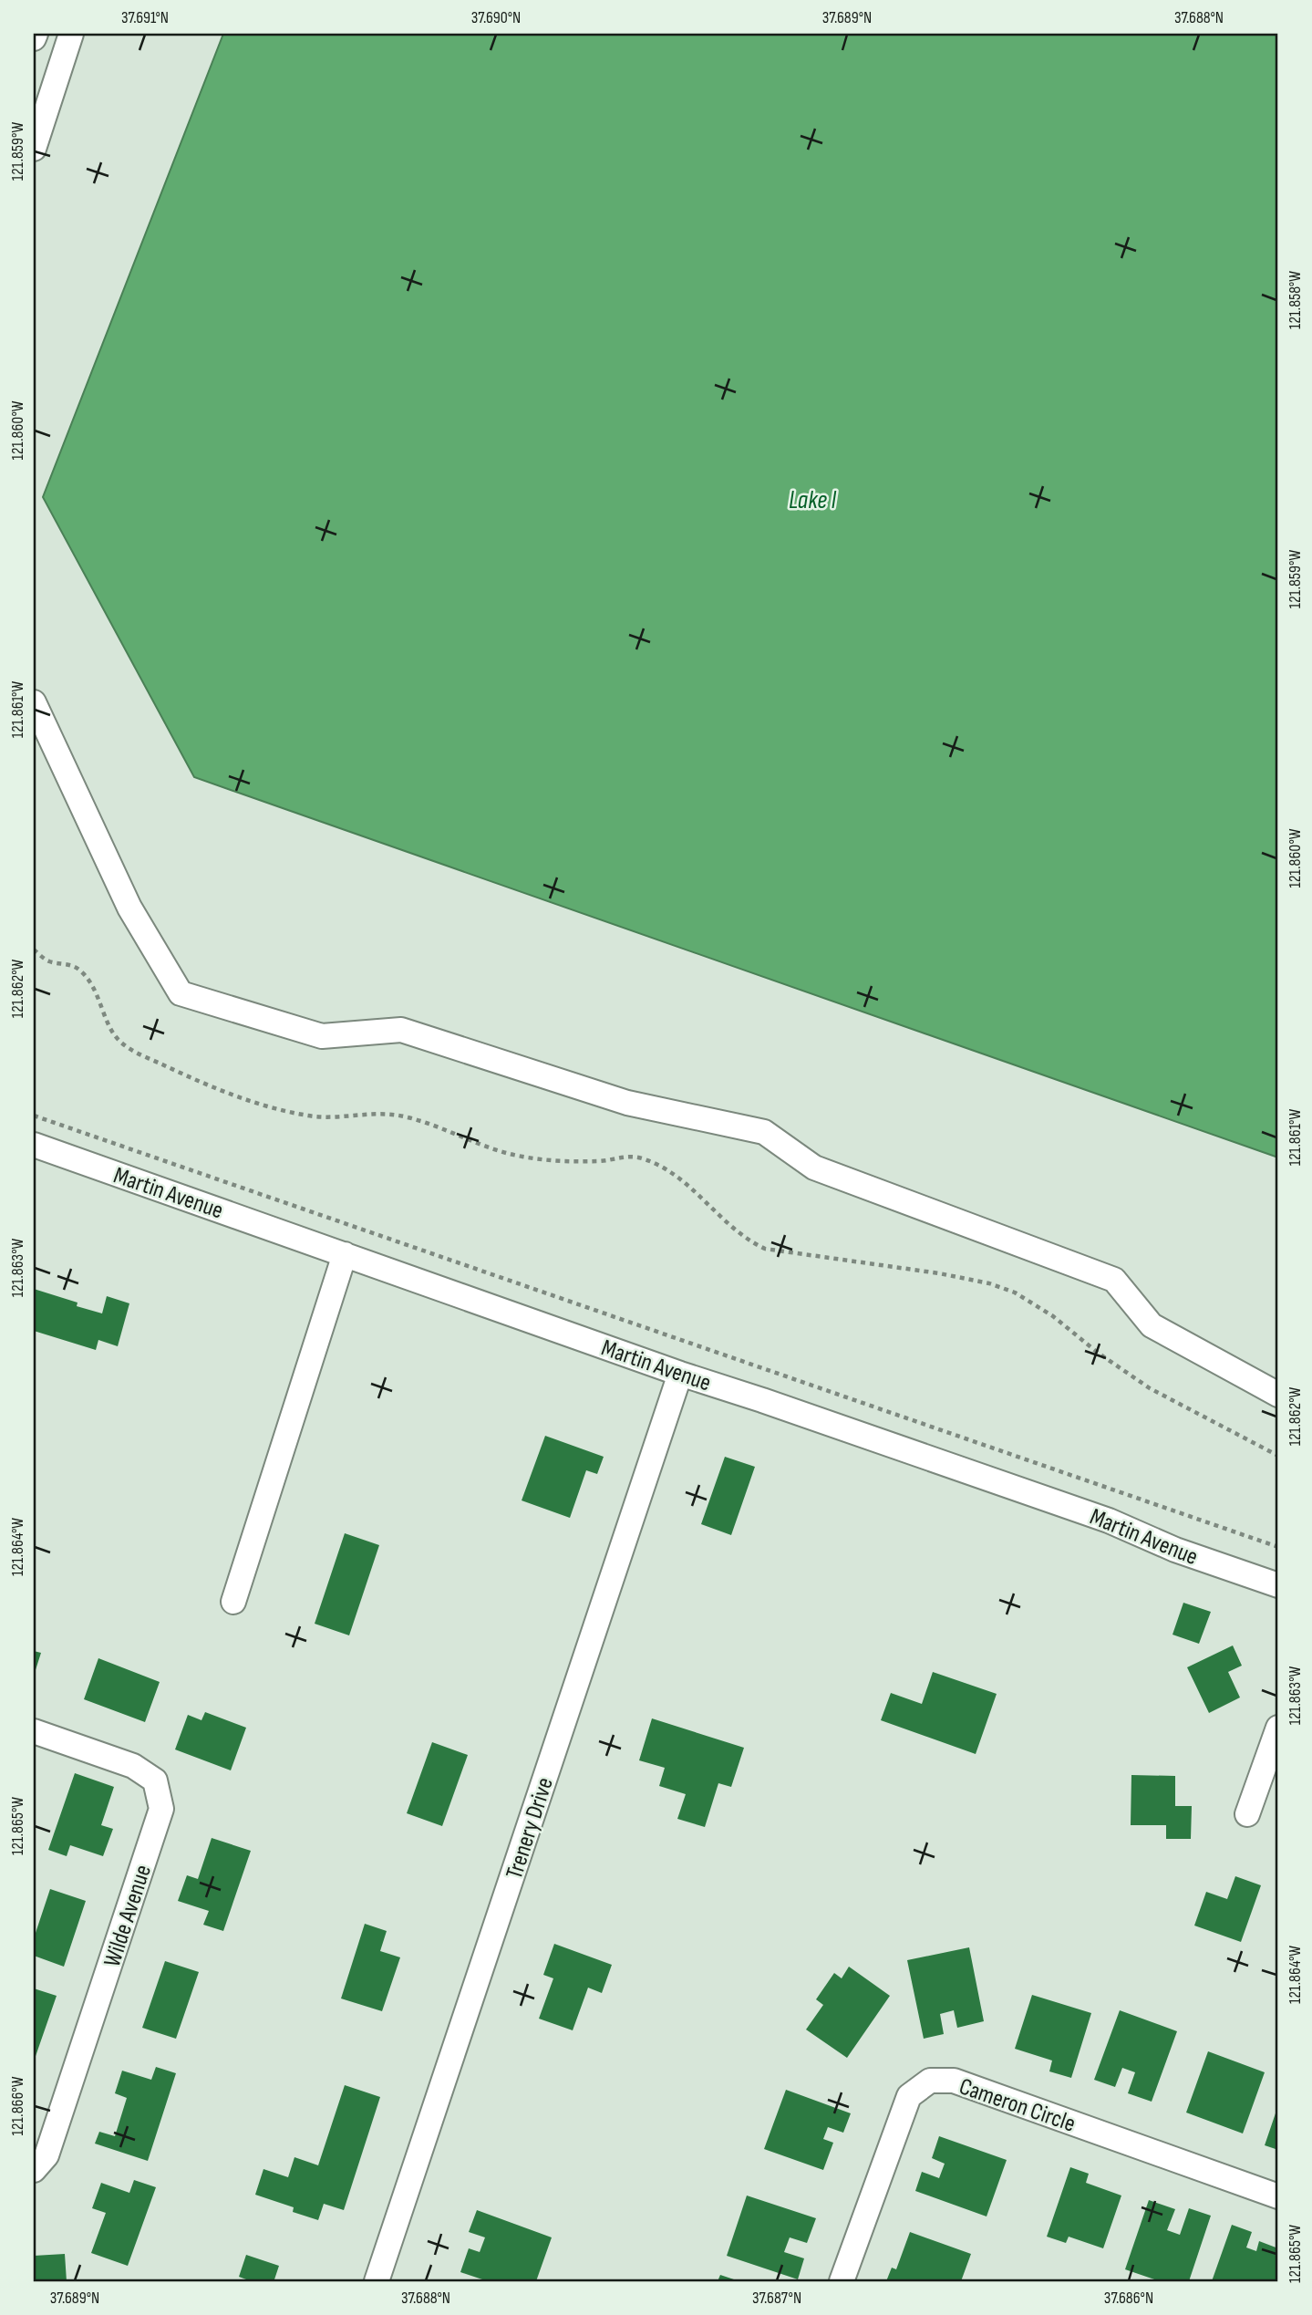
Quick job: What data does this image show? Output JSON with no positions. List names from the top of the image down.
{
  "streets": {
    "street": [
      "Martin Avenue",
      "Trenery Drive",
      "Wilde Avenue",
      "Cameron Circle"
    ]
  },
  "crossings": [
    ["Martin Avenue", "Trenery Drive"]
  ],
  "water": ["Lake I"],
  "coordinates": [
    "37.691°N",
    "37.690°N",
    "37.689°N",
    "37.688°N",
    "121.859°W",
    "121.858°W",
    "121.860°W",
    "121.861°W",
    "121.862°W",
    "121.863°W",
    "121.864°W",
    "121.865°W",
    "121.866°W",
    "37.687°N",
    "37.686°N"
  ]
}
